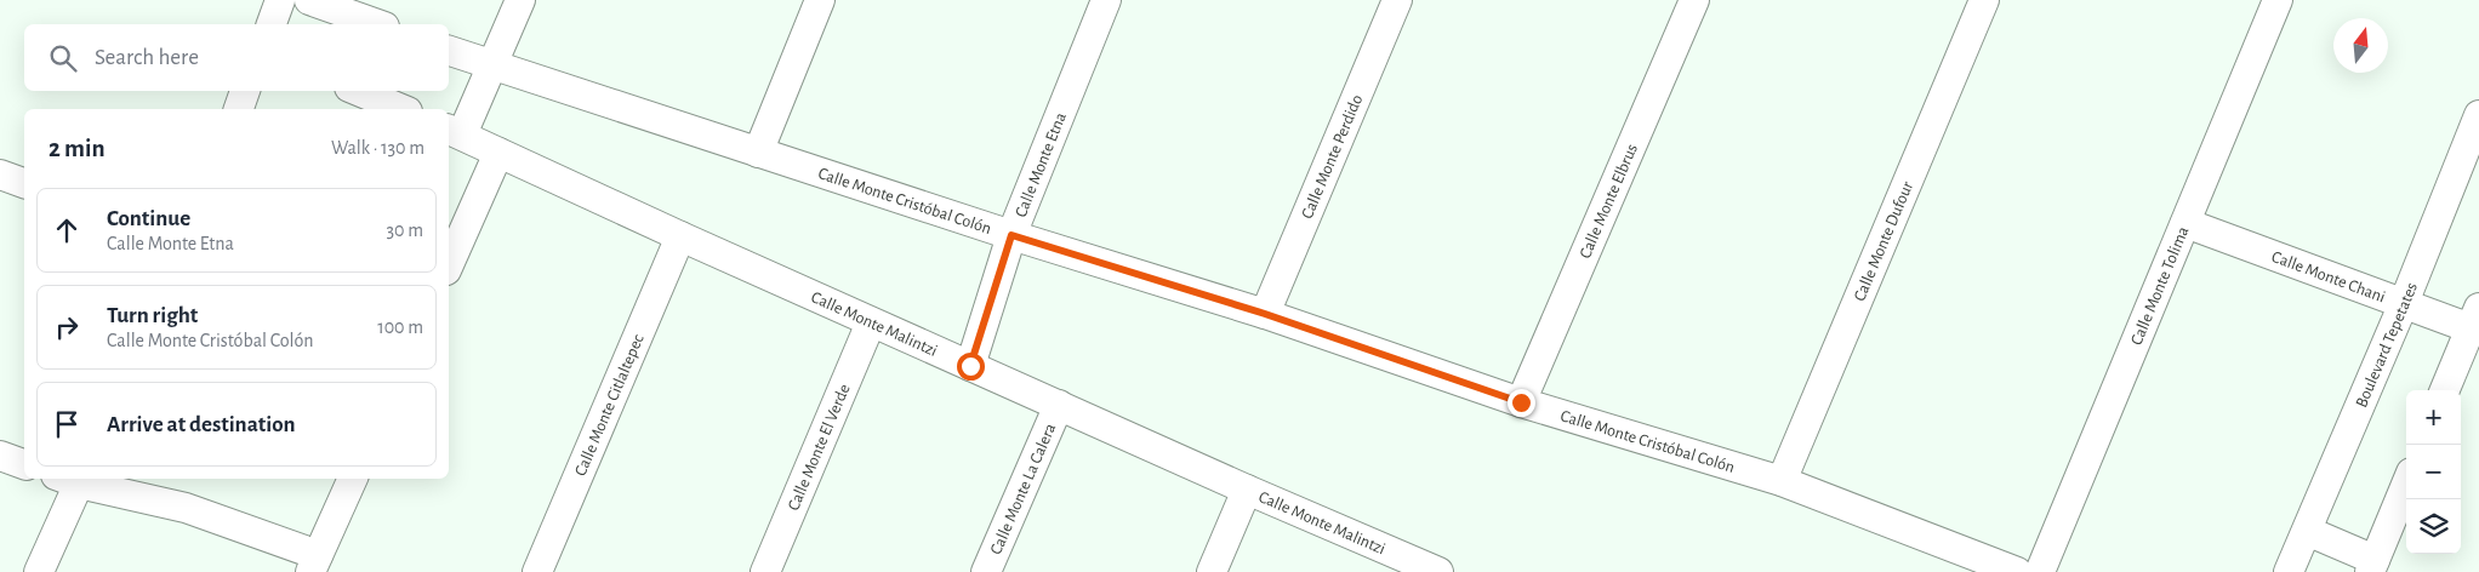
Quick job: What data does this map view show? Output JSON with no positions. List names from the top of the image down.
{
  "streets": {
    "street": [
      "Calle Monte Perdido",
      "Calle Monte Etna",
      "Calle Monte Cristóbal Colón",
      "Calle Monte Elbrus",
      "Calle Monte Dufour",
      "Calle Monte Chani",
      "Calle Monte Tolima",
      "Calle Monte Malintzi",
      "Boulevard Tepetates",
      "Calle Monte Citlaltepec",
      "Calle Monte El Verde",
      "Calle Monte La Calera"
    ]
  },
  "crossings": [
    ["Calle Monte Perdido", "Calle Monte Cristóbal Colón"],
    ["Calle Monte Etna", "Calle Monte Cristóbal Colón"],
    ["Calle Monte Etna", "Calle Monte Malintzi"],
    ["Calle Monte Cristóbal Colón", "Calle Monte Elbrus"],
    ["Calle Monte Cristóbal Colón", "Calle Monte Dufour"],
    ["Calle Monte Chani", "Calle Monte Tolima"],
    ["Calle Monte Chani", "Boulevard Tepetates"],
    ["Calle Monte Malintzi", "Calle Monte Citlaltepec"],
    ["Calle Monte Malintzi", "Calle Monte El Verde"],
    ["Calle Monte Malintzi", "Calle Monte La Calera"]
  ],
  "north": "top",
  "page": {
    "search": "Search here",
    "heading": ["2 min", "Walk · 130 m"],
    "list": [
      ["Continue", "Calle Monte Etna", "30 m"],
      ["Turn right", "Calle Monte Cristóbal Colón", "100 m"],
      "Arrive at destination"
    ],
    "map_buttons": ["+", "−"]
  }
}
